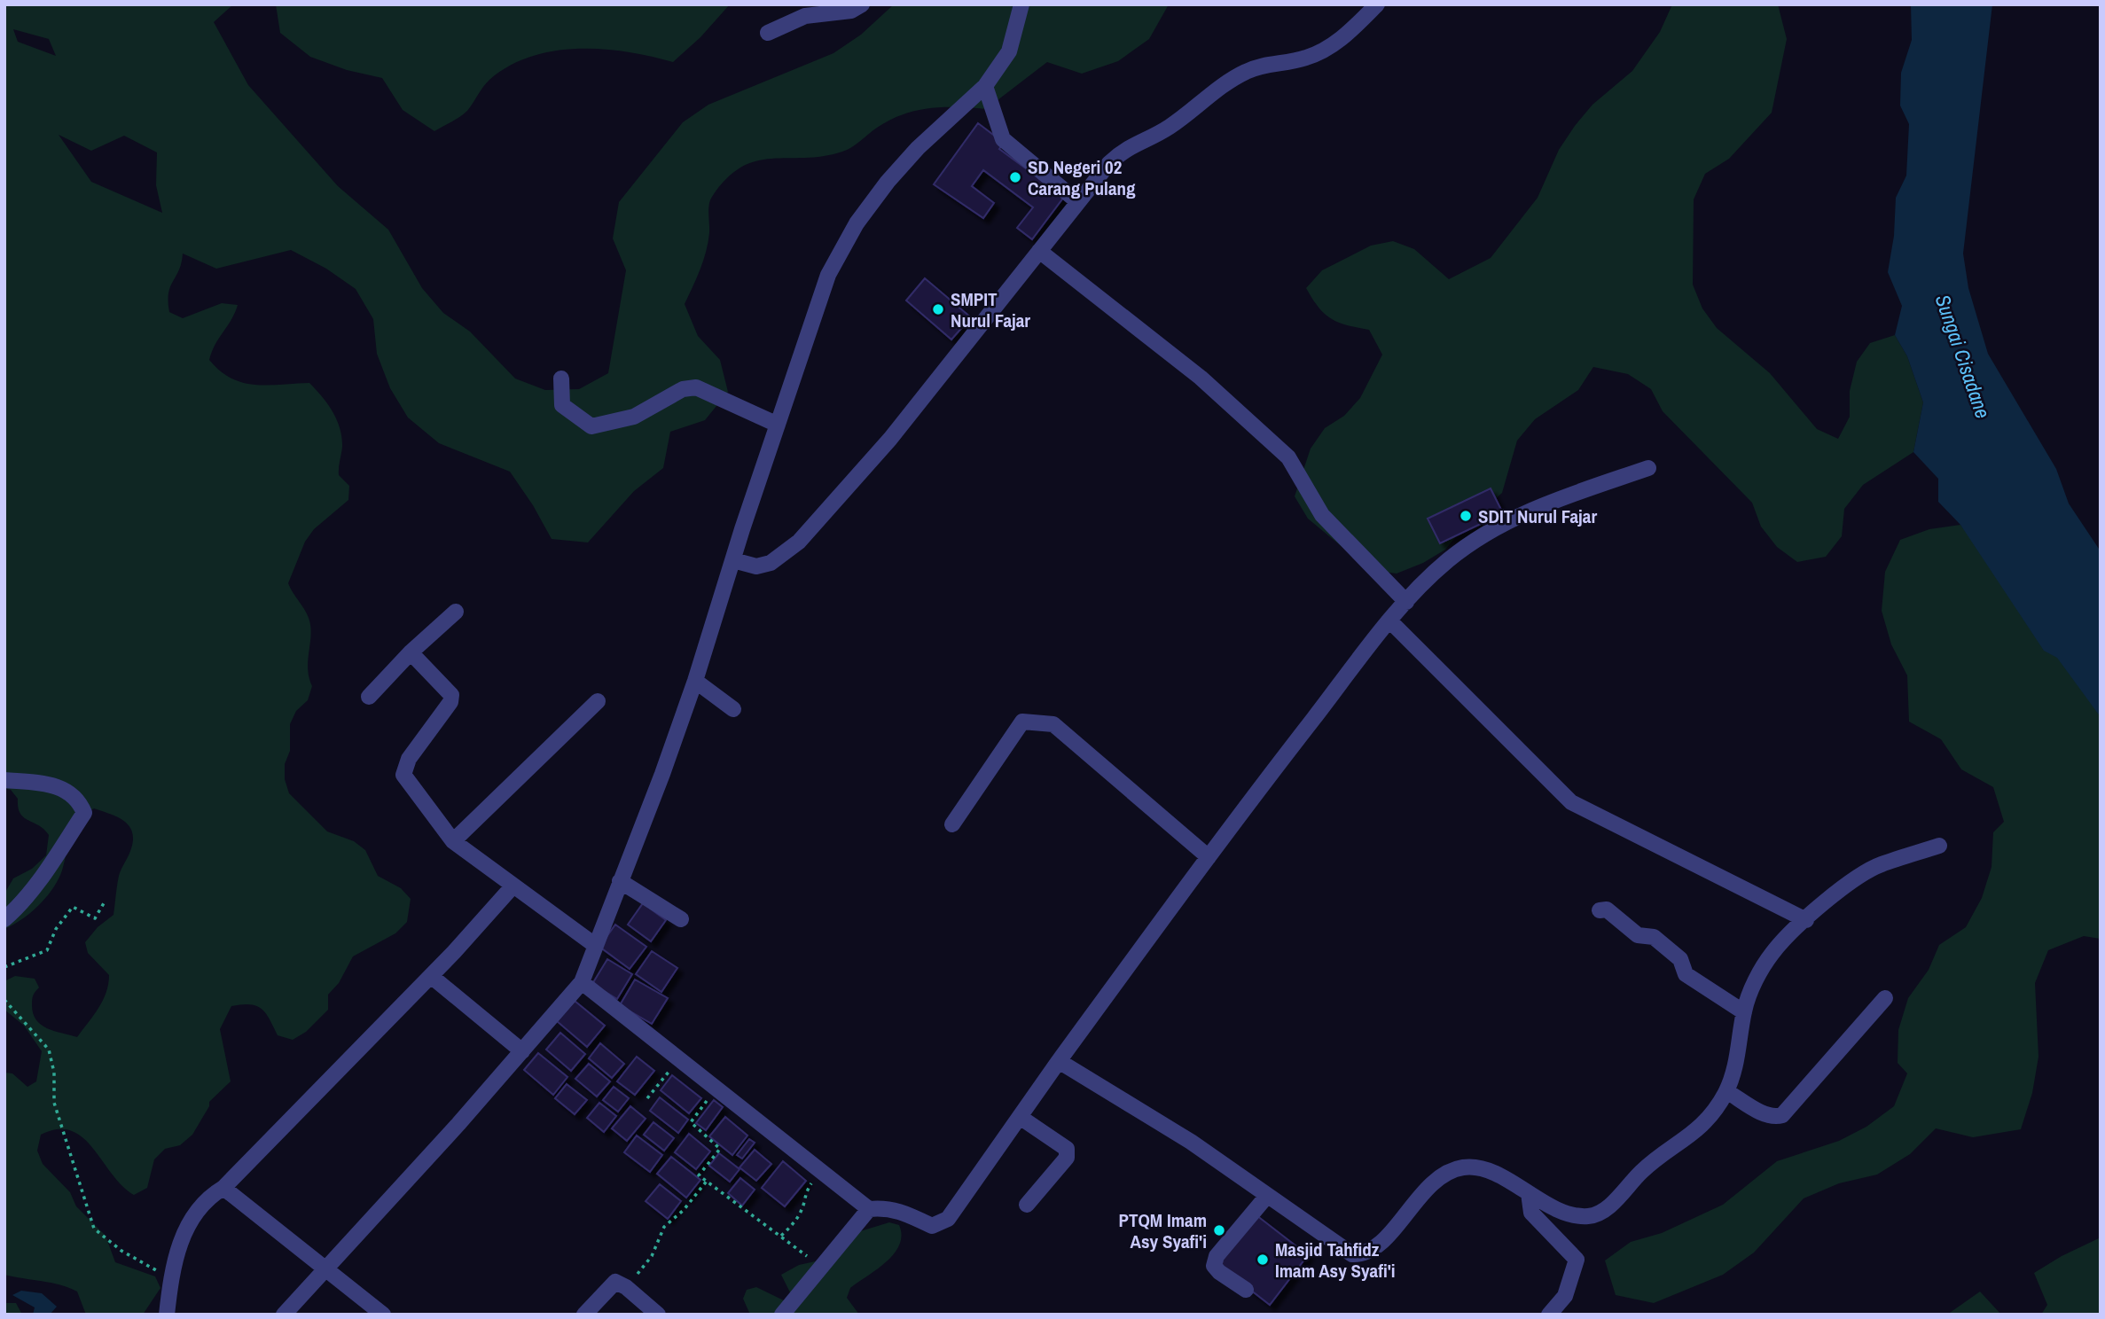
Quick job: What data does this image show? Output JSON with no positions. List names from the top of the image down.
{
  "water": ["Sungai Cisadane"],
  "places": [
    "SD Negeri 02 Carang Pulang",
    "SMPIT Nurul Fajar",
    "SDIT Nurul Fajar",
    "PTQM Imam Asy Syafi'i",
    "Masjid Tahfidz Imam Asy Syafi'i"
  ]
}
